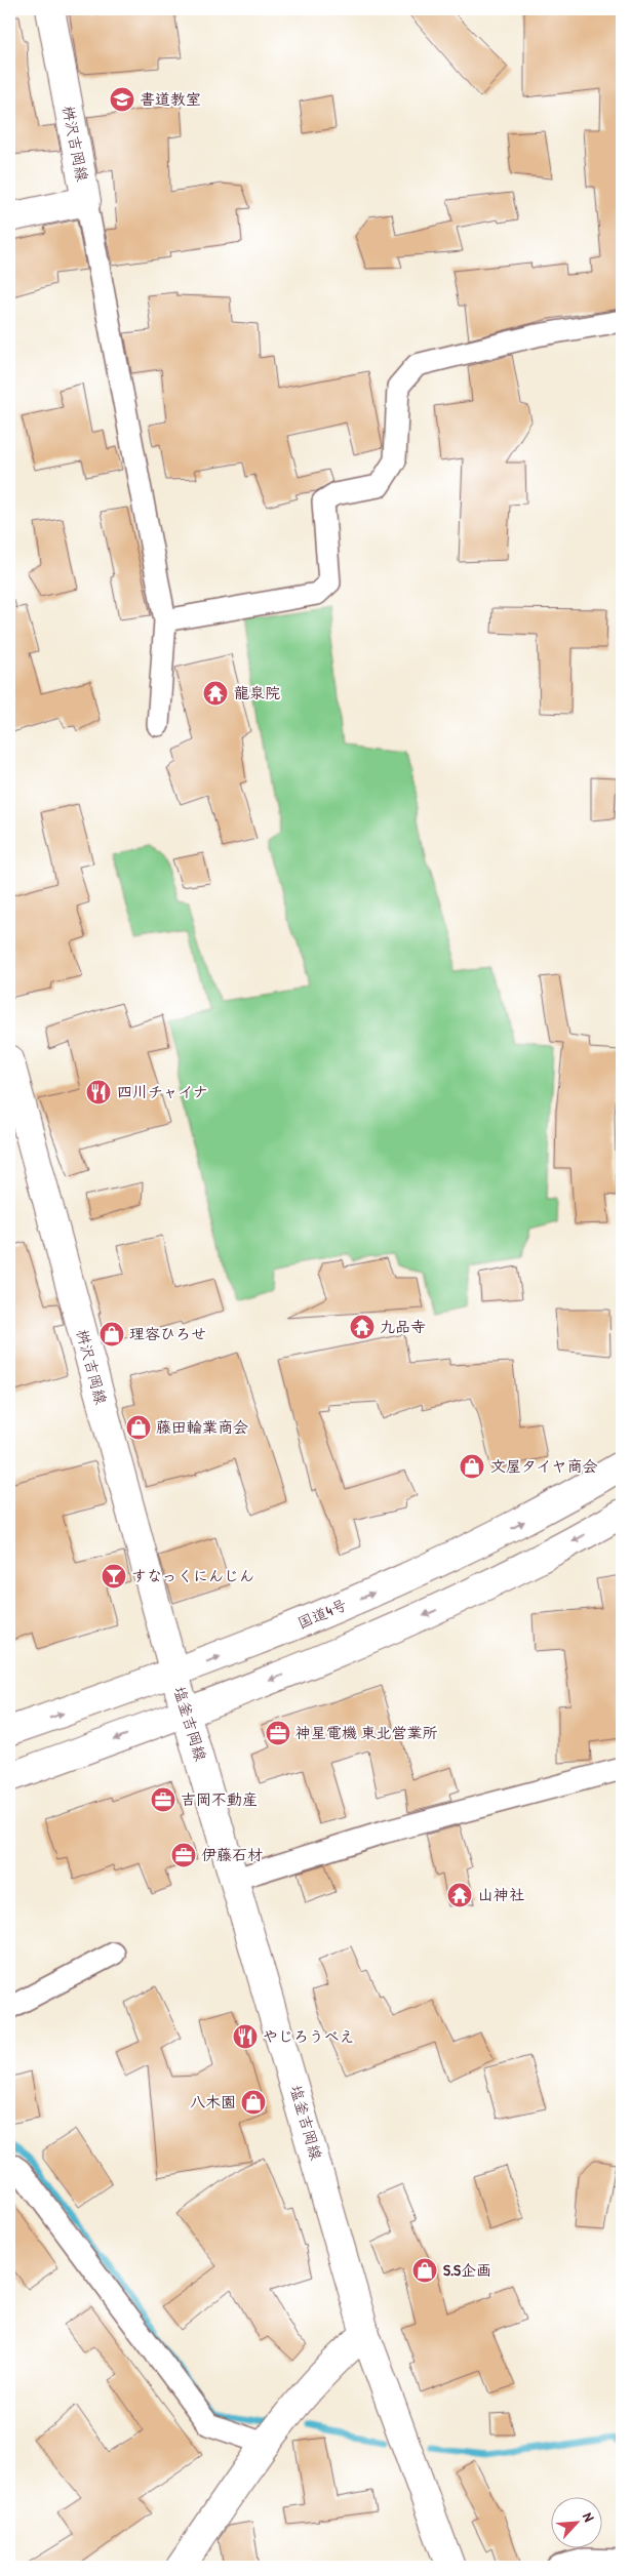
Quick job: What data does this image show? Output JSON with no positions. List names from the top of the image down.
{
  "streets": {
    "main road": ["桝沢吉岡線", "国道4号", "塩釜吉岡線"]
  },
  "crossings": [
    ["桝沢吉岡線", "国道4号"],
    ["桝沢吉岡線", "塩釜吉岡線"],
    ["国道4号", "塩釜吉岡線"]
  ],
  "places": {
    "school or university": ["書道教室"],
    "temple": ["龍泉院", "九品寺", "山神社"],
    "restaurant": ["四川チャイナ", "やじろうべえ"],
    "shop": [
      "理容ひろせ",
      "藤田輪業商会",
      "文屋タイヤ商会",
      "八木園",
      "S.S企画"
    ],
    "bar": ["すなっくにんじん"],
    "office": ["神星電機 東北営業所", "吉岡不動産", "伊藤石材"]
  },
  "north": "top right"
}
